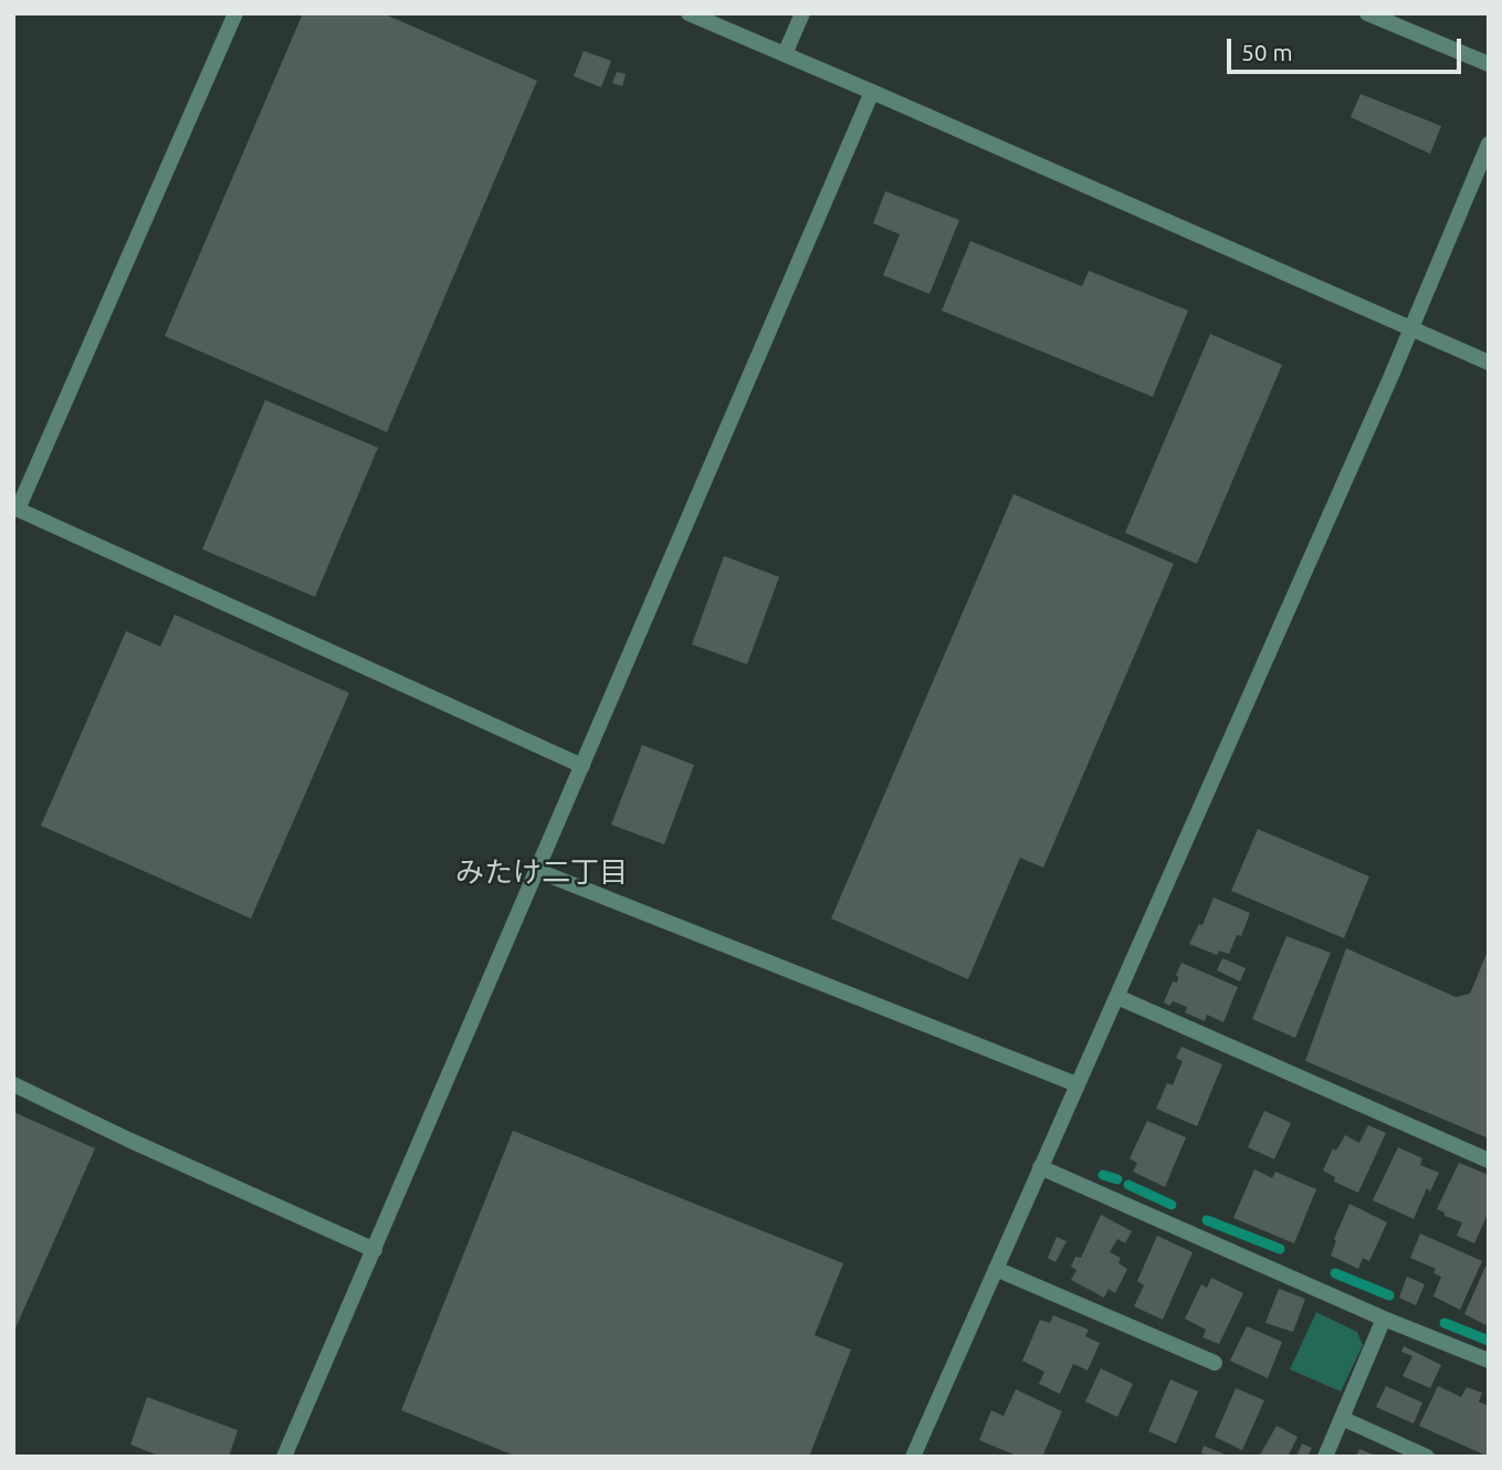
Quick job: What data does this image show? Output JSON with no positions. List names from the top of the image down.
{
  "districts": ["みたけ二丁目"],
  "scale_bar": "50 m"
}
